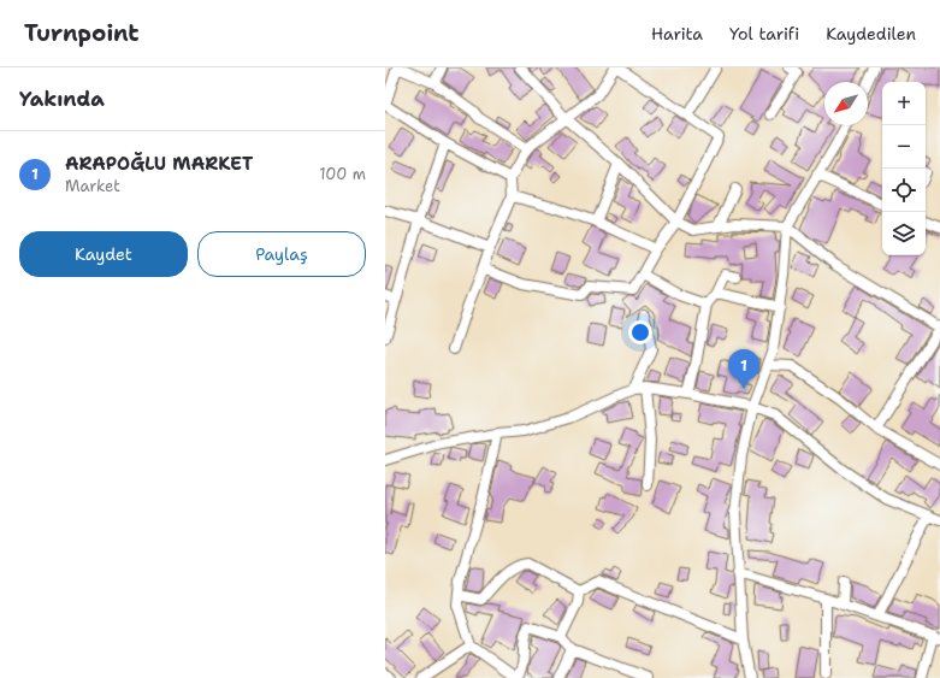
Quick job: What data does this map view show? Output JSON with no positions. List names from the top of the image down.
{
  "north": "bottom left",
  "page": {
    "header": "Turnpoint",
    "nav": ["Harita", "Yol tarifi", "Kaydedilen"],
    "heading": "Yakında",
    "map_buttons": ["+", "−"],
    "list": [
      {
        "mark": "1",
        "name": "ARAPOĞLU MARKET",
        "note": "Market",
        "value": "100 m"
      }
    ],
    "buttons": ["Kaydet", "Paylaş"],
    "pins": "1"
  }
}
